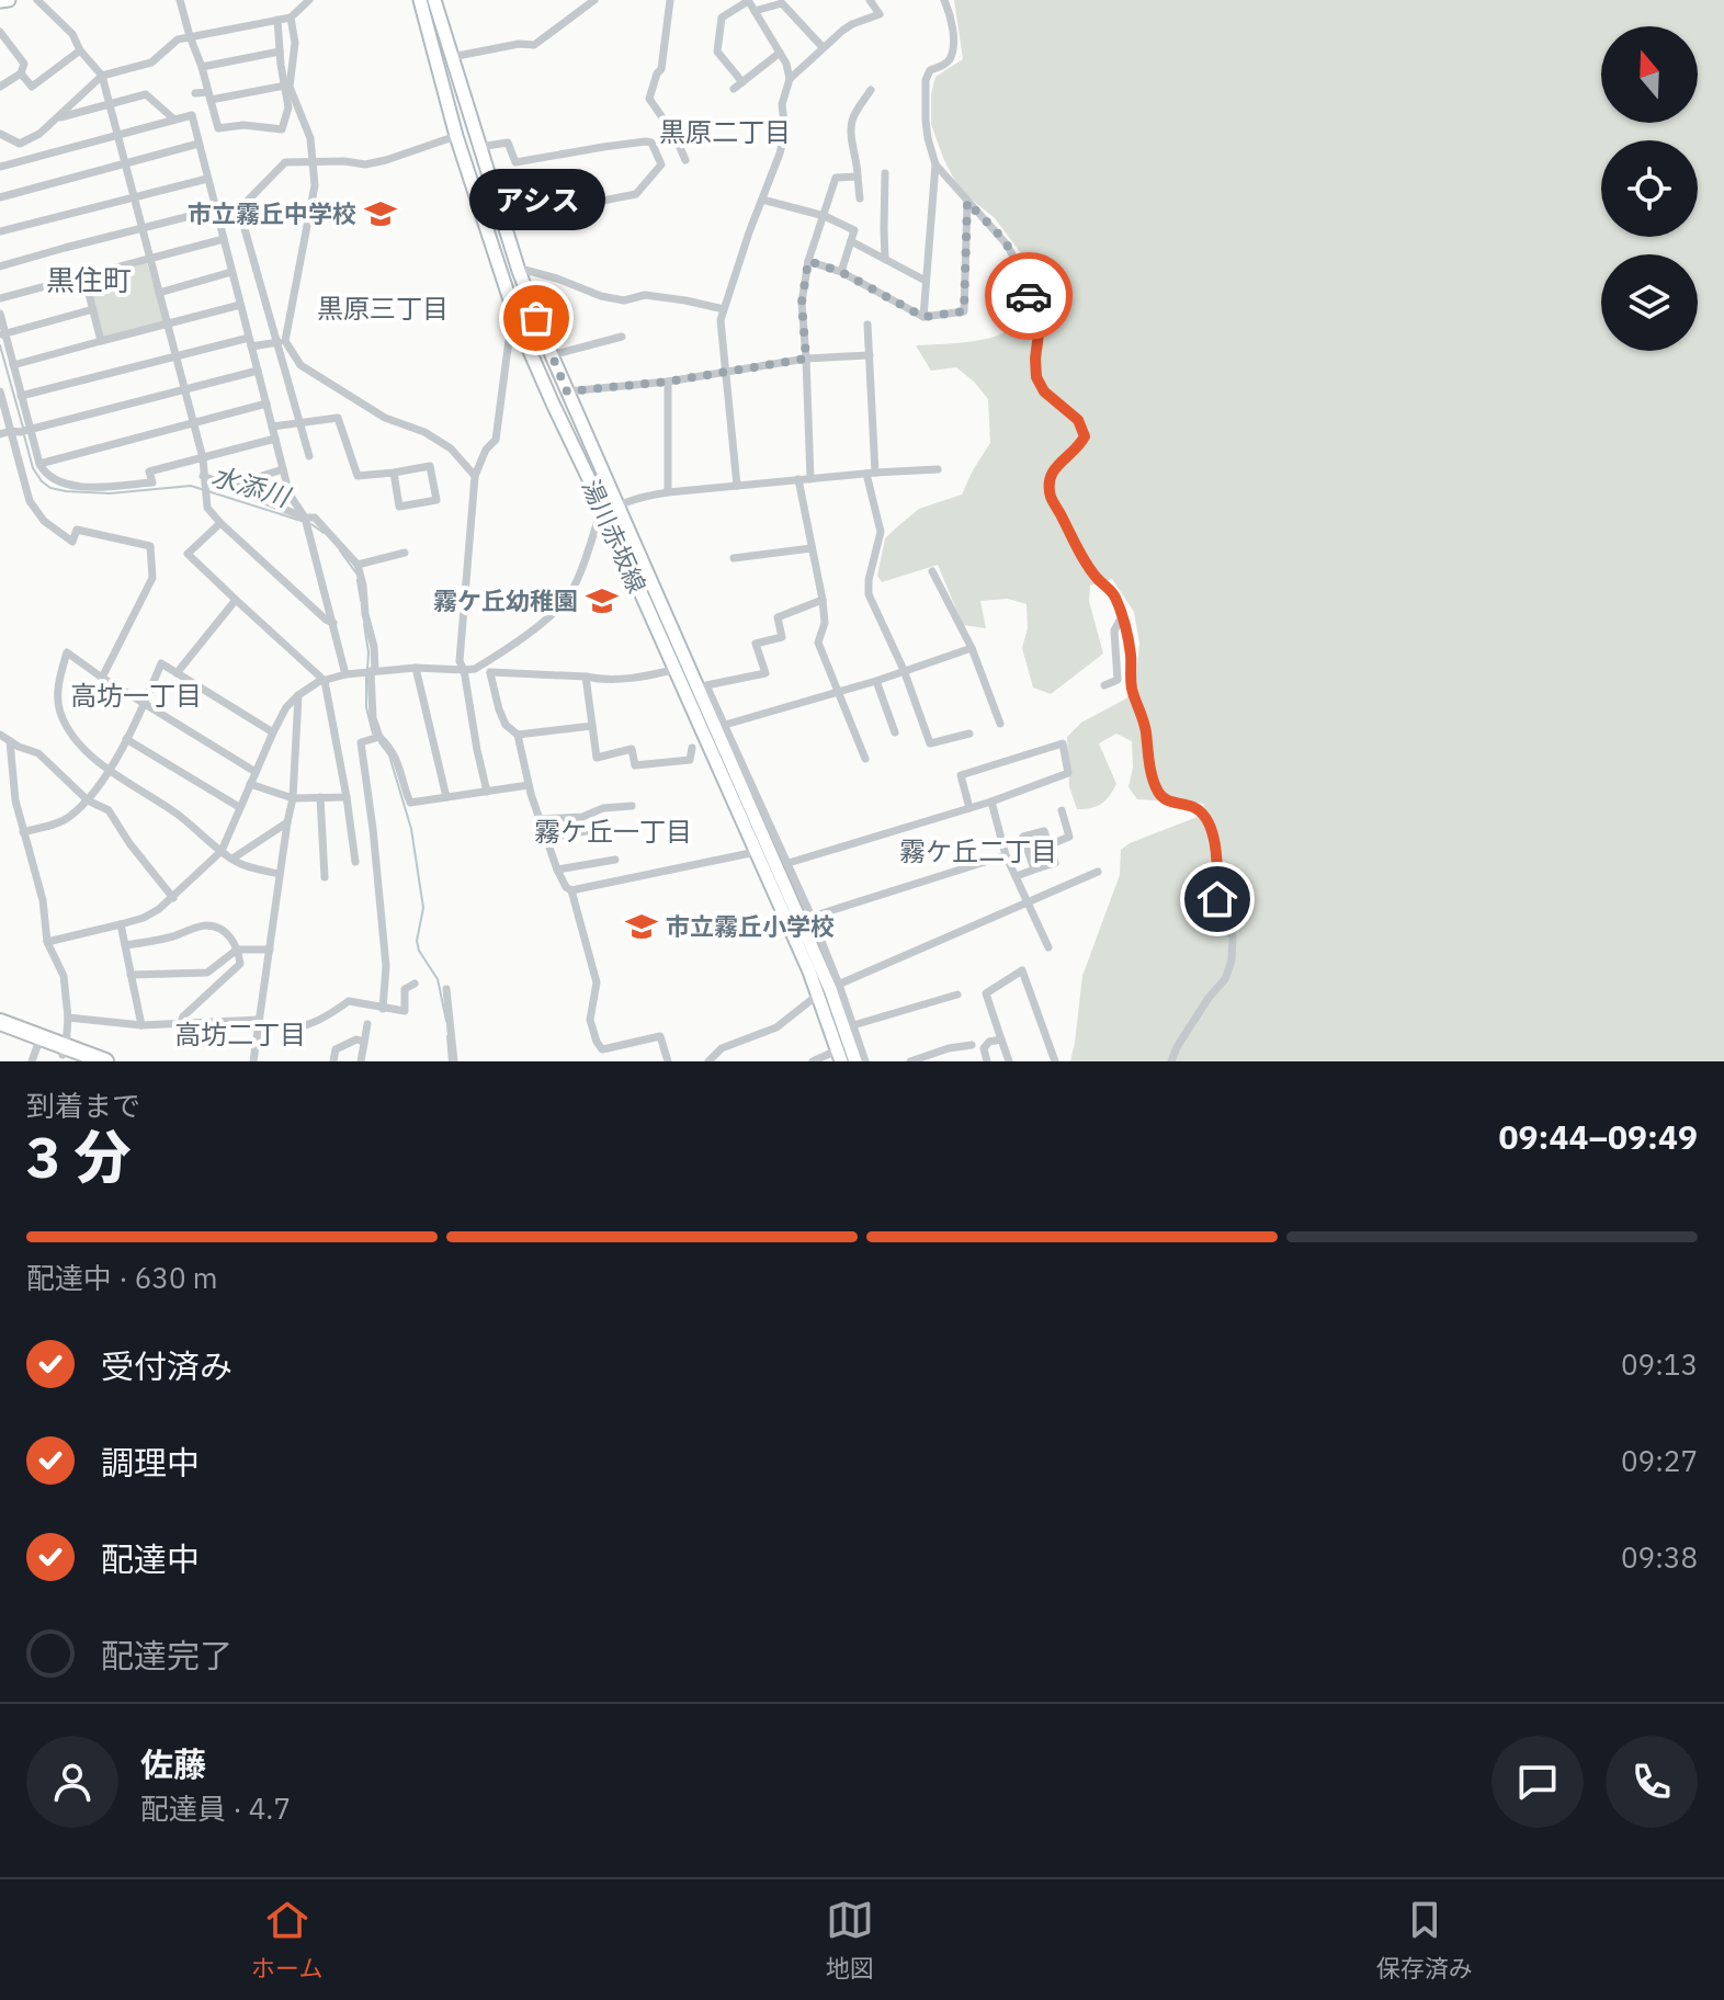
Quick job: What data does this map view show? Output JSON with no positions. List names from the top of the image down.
{
  "streets": {
    "main road": ["湯川赤坂線"]
  },
  "districts": [
    "黒原二丁目",
    "黒住町",
    "黒原三丁目",
    "高坊一丁目",
    "霧ケ丘一丁目",
    "霧ケ丘二丁目",
    "高坊二丁目"
  ],
  "water": ["水添川"],
  "places": {
    "school or university": ["市立霧丘中学校", "霧ケ丘幼稚園", "市立霧丘小学校"],
    "other": ["アシス"]
  },
  "north": "top",
  "page": {
    "bubble": "アシス",
    "heading": ["3 分", "到着まで", "09:44–09:49"],
    "panel": ["佐藤", "配達員 · 4.7"],
    "bar": "配達中 · 630 m",
    "list": [
      ["受付済み", "09:13"],
      ["調理中", "09:27"],
      ["配達中", "09:38"],
      "配達完了"
    ],
    "tabs": ["ホーム", "地図", "保存済み"]
  }
}
